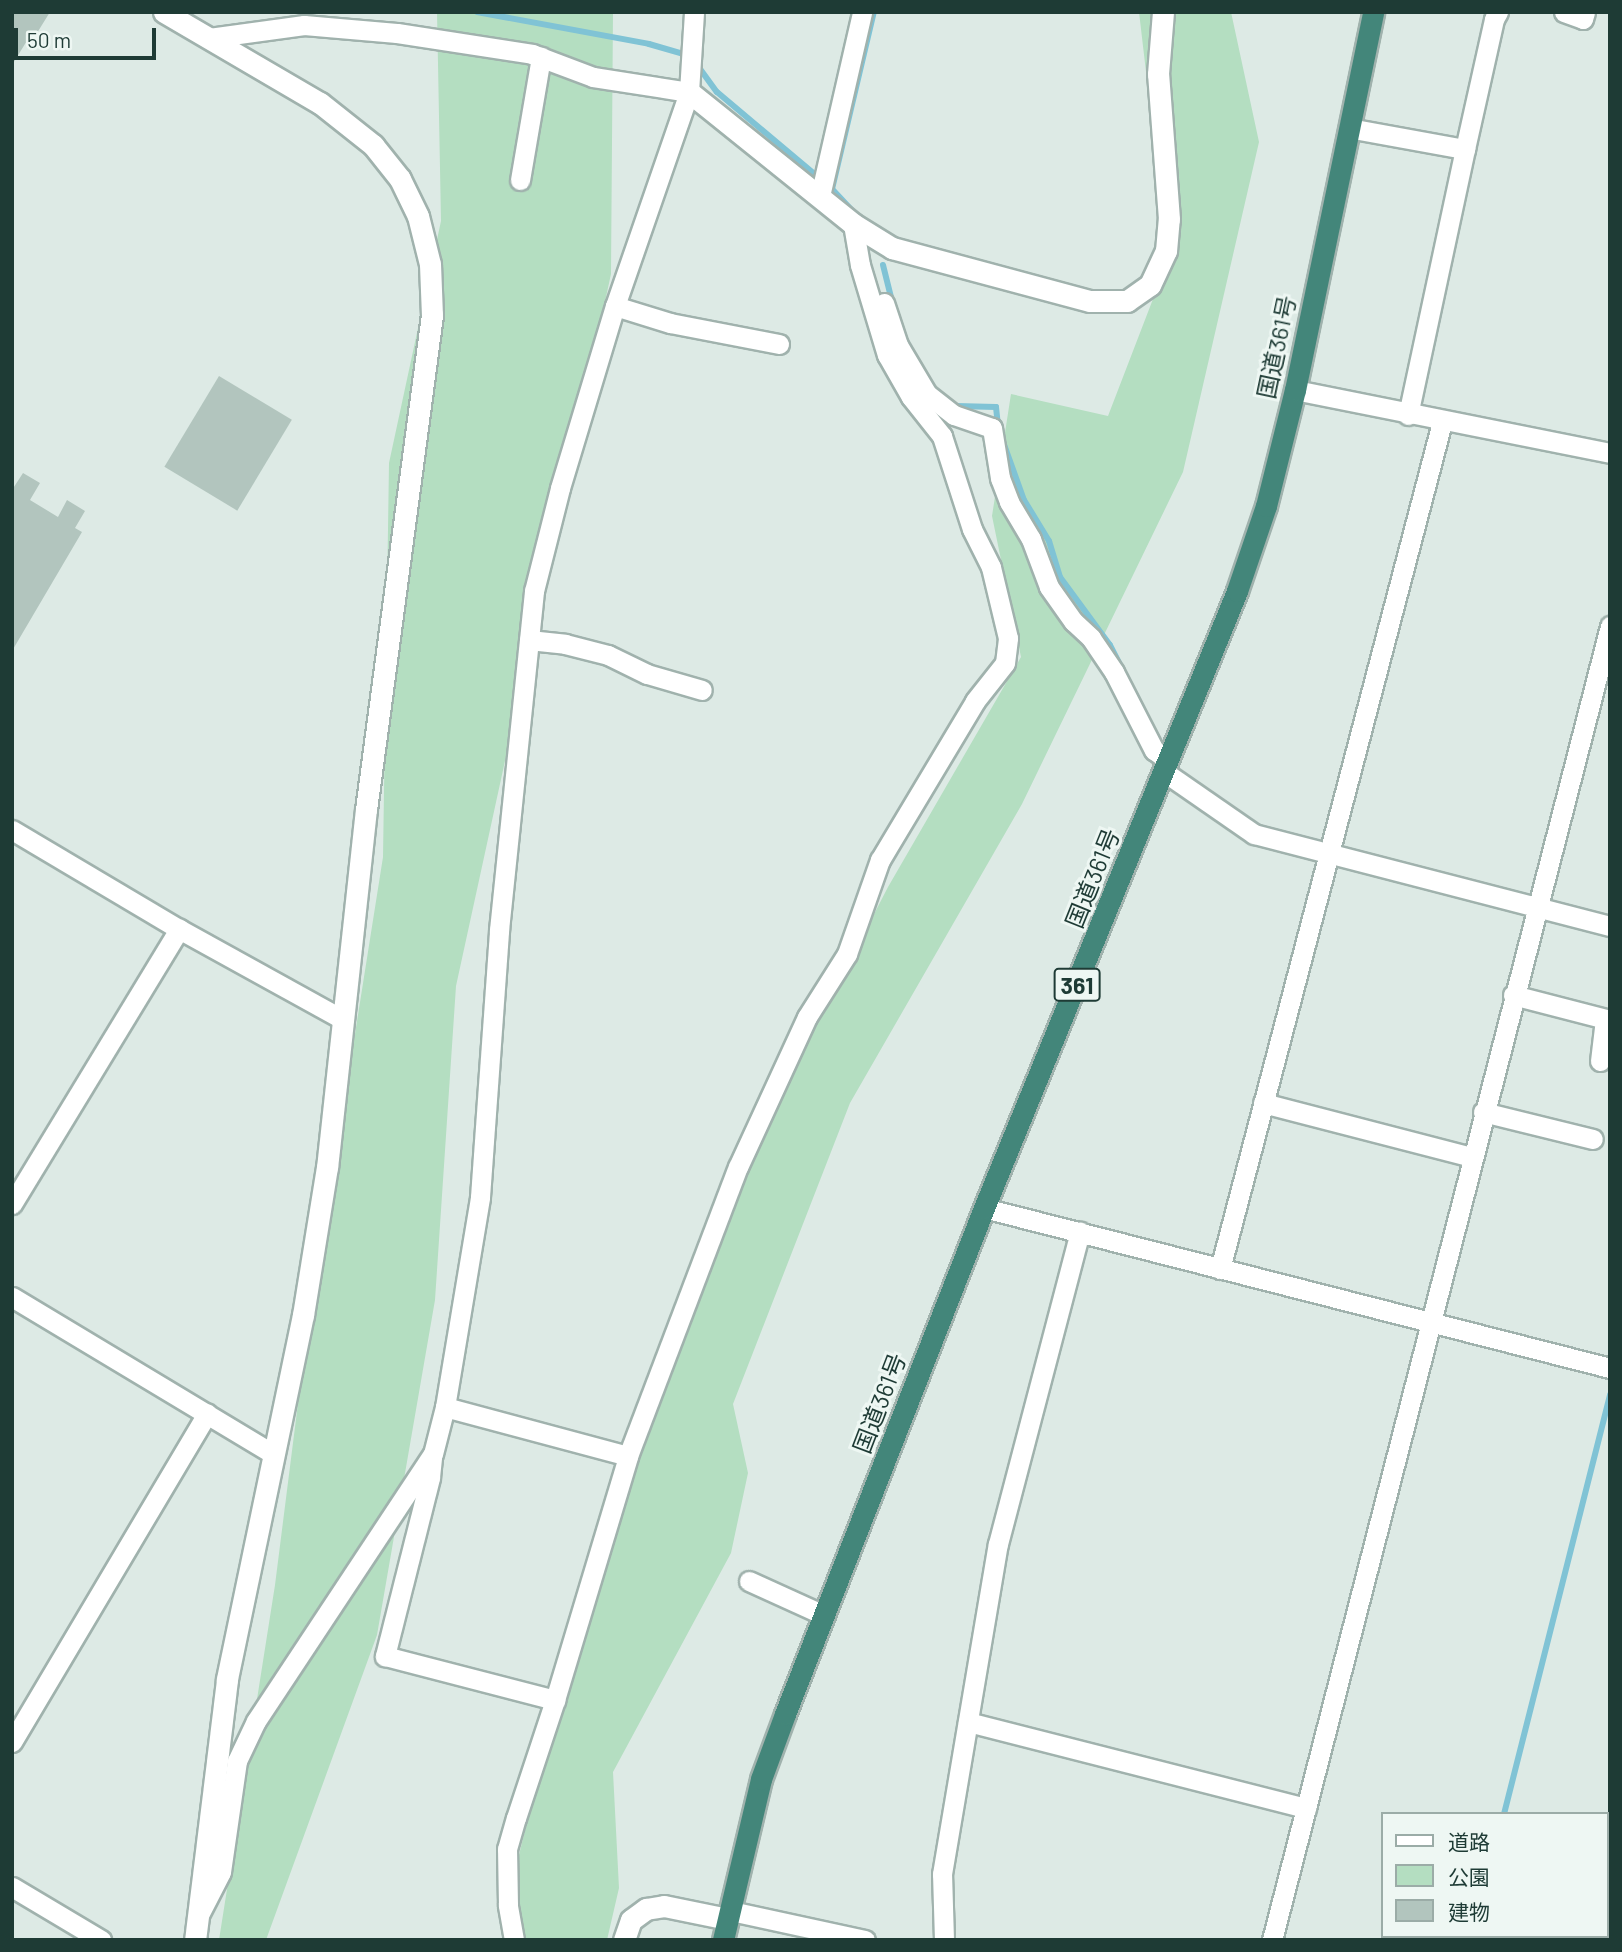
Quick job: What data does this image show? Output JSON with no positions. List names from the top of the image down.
{
  "streets": {
    "highway": ["国道361号", "361"]
  },
  "legend": ["道路", "公園", "建物"],
  "scale_bar": "50 m"
}
